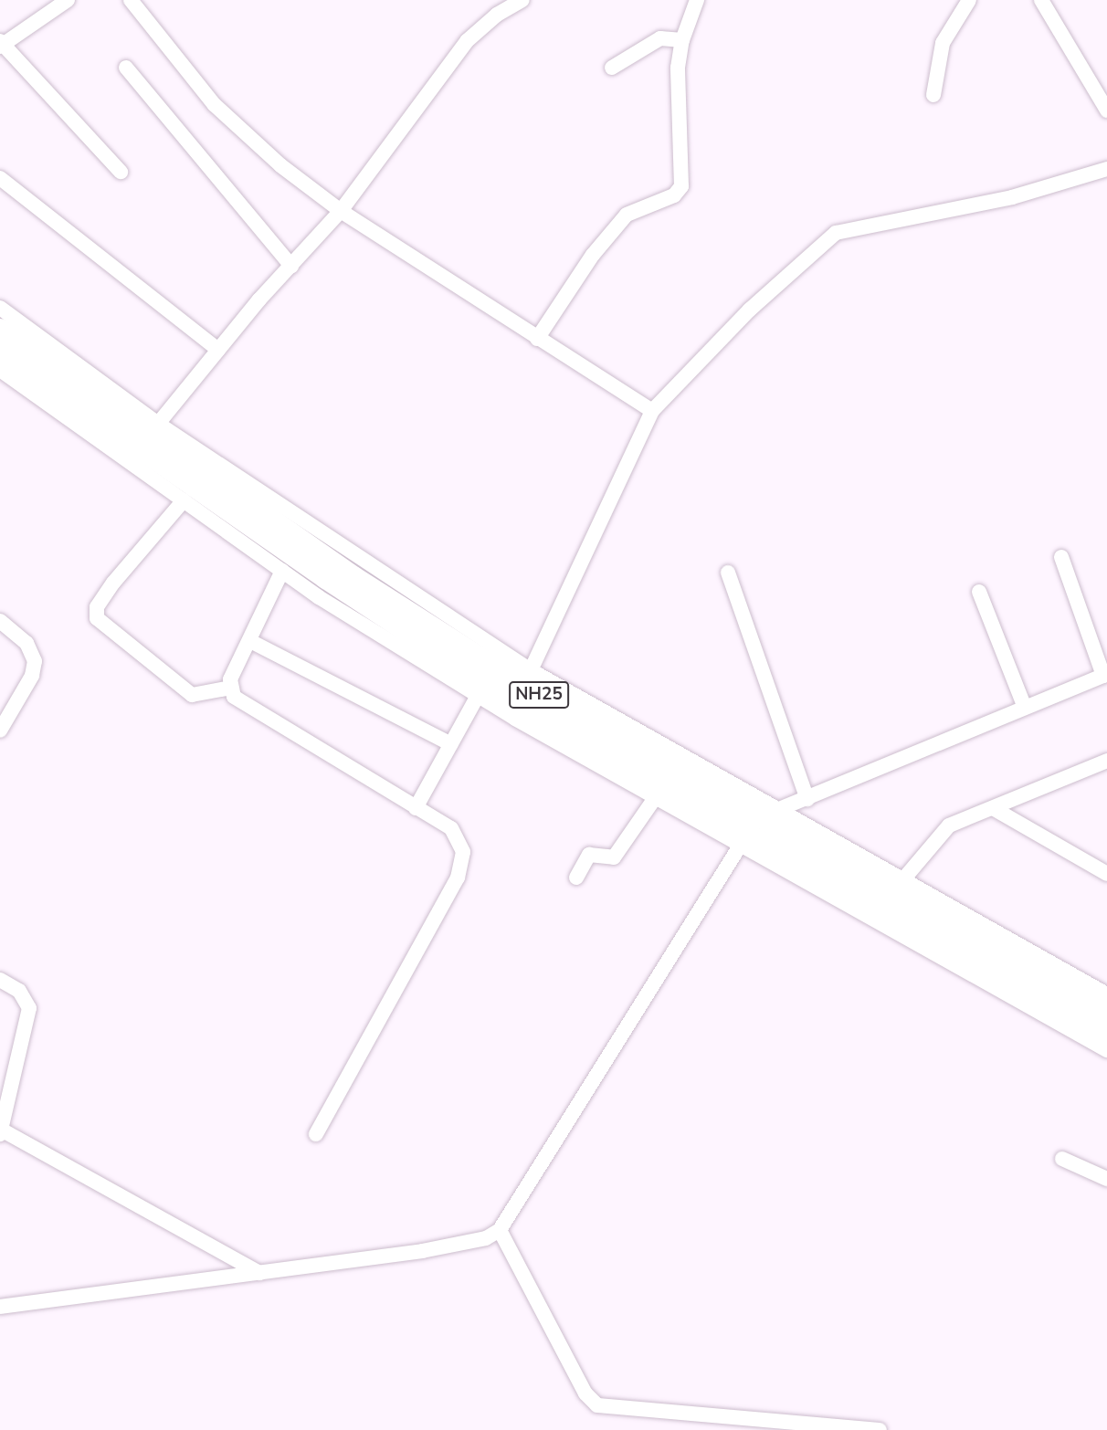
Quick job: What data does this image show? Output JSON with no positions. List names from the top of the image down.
{
  "streets": {
    "highway": ["NH25"]
  }
}
